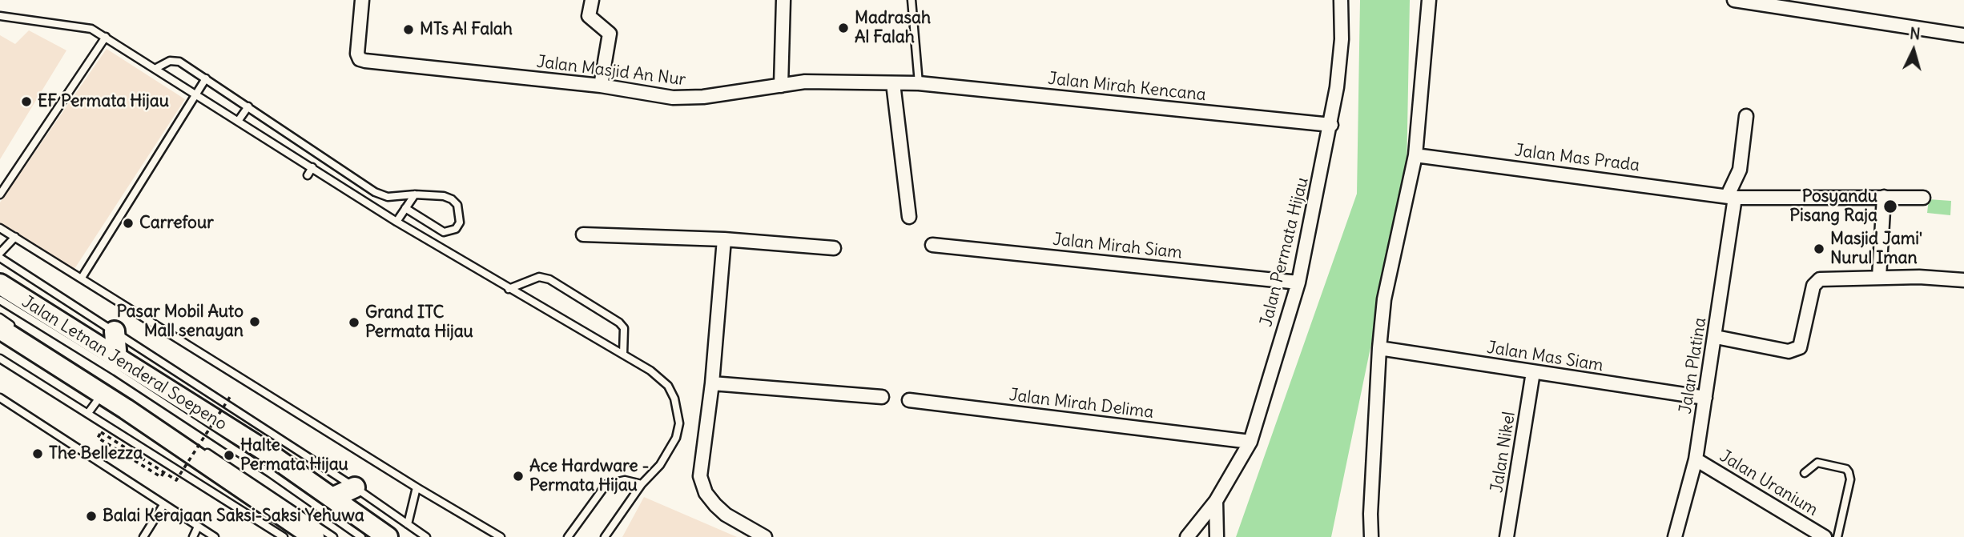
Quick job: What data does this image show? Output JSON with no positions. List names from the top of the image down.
{
  "streets": {
    "main road": ["Jalan Letnan Jenderal Soepeno"],
    "street": [
      "Jalan Masjid An Nur",
      "Jalan Mirah Kencana",
      "Jalan Mas Prada",
      "Jalan Mirah Siam",
      "Jalan Permata Hijau",
      "Jalan Mas Siam",
      "Jalan Platina",
      "Jalan Mirah Delima",
      "Jalan Nikel",
      "Jalan Uranium"
    ]
  },
  "crossings": [
    ["Jalan Masjid An Nur", "Jalan Mirah Kencana"],
    ["Jalan Mirah Kencana", "Jalan Permata Hijau"],
    ["Jalan Mas Prada", "Jalan Platina"],
    ["Jalan Mirah Siam", "Jalan Permata Hijau"],
    ["Jalan Permata Hijau", "Jalan Mirah Delima"],
    ["Jalan Mas Siam", "Jalan Platina"],
    ["Jalan Mas Siam", "Jalan Nikel"],
    ["Jalan Platina", "Jalan Uranium"]
  ],
  "places": [
    "Madrasah Al Falah",
    "MTs Al Falah",
    "EF Permata Hijau",
    "Posyandu Pisang Raja",
    "Carrefour",
    "Masjid Jami' Nurul Iman",
    "Pasar Mobil Auto Mall senayan",
    "Grand ITC Permata Hijau",
    "The Bellezza",
    "Halte Permata Hijau",
    "Ace Hardware - Permata Hijau",
    "Balai Kerajaan Saksi-Saksi Yehuwa"
  ],
  "north": "top"
}
